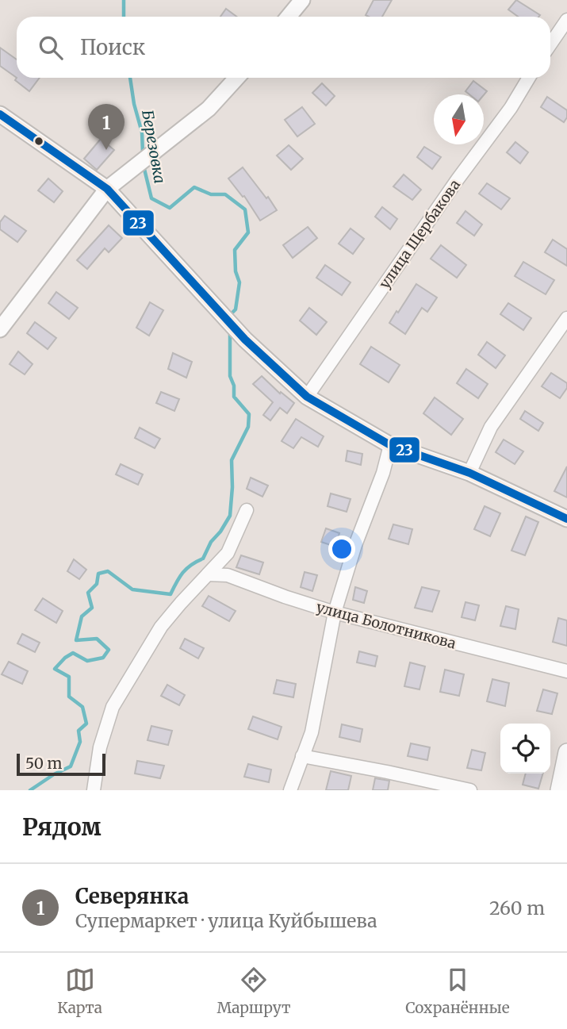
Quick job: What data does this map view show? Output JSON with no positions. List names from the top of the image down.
{
  "streets": {
    "street": ["улица Щербакова", "улица Болотникова"]
  },
  "water": ["Березовка"],
  "lines": ["transit line 23"],
  "scale_bar": "50 m",
  "north": "bottom",
  "page": {
    "search": "Поиск",
    "pins": "1",
    "scale": "50 m",
    "heading": "Рядом",
    "list": [
      {
        "mark": "1",
        "name": "Северянка",
        "note": "Супермаркет · улица Куйбышева",
        "value": "260 m"
      }
    ],
    "nav": ["Карта", "Маршрут", "Сохранённые"]
  }
}
